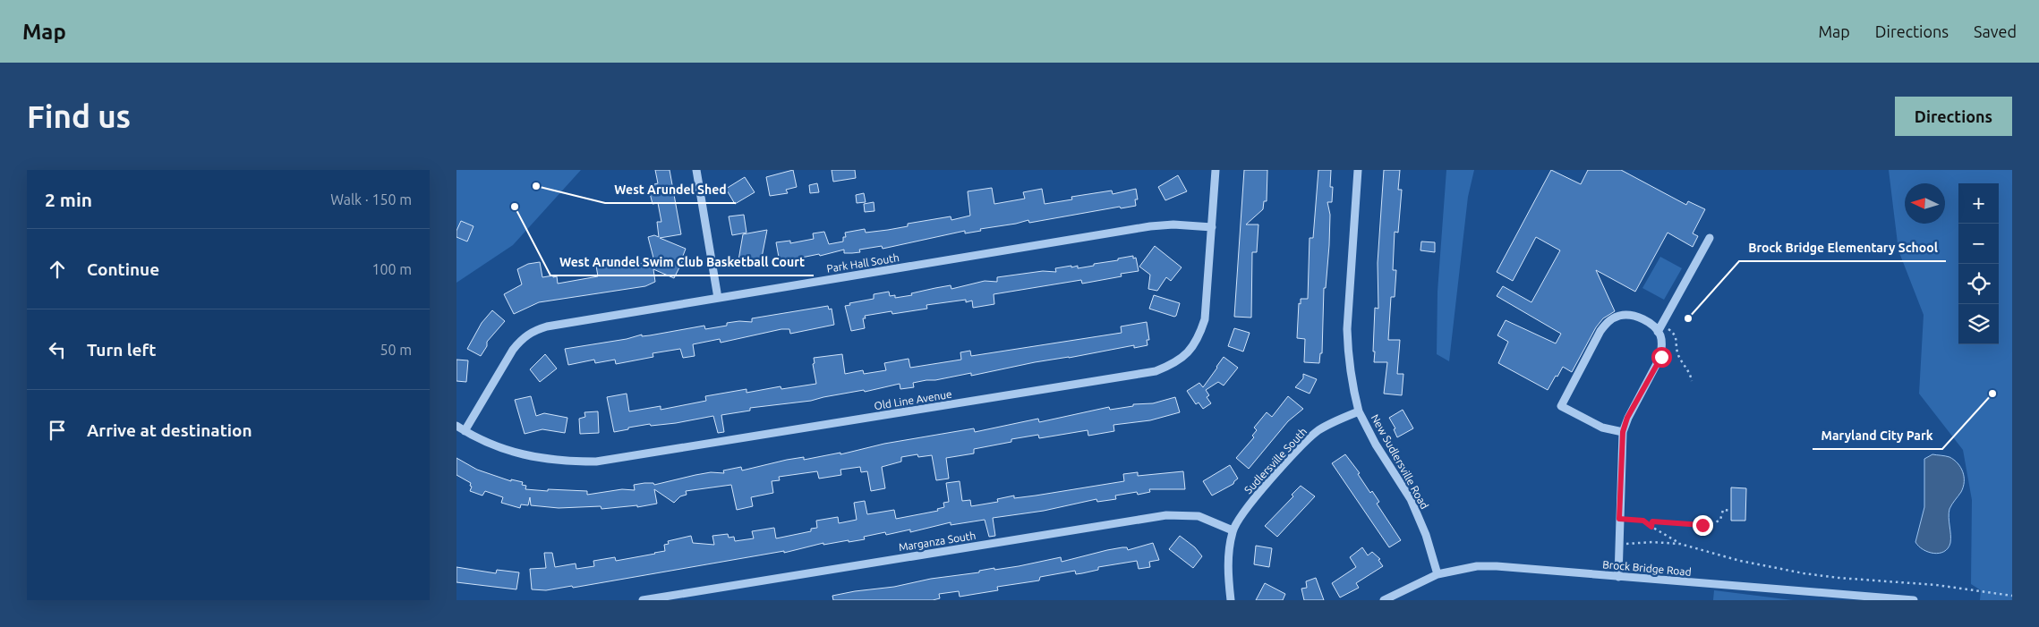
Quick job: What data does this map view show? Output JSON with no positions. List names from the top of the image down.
{
  "streets": {
    "street": [
      "Park Hall South",
      "Old Line Avenue",
      "Sudlersville South",
      "New Sudlersville Road",
      "Marganza South",
      "Brock Bridge Road"
    ]
  },
  "crossings": [
    ["Park Hall South", "Old Line Avenue"],
    ["Sudlersville South", "New Sudlersville Road"],
    ["Sudlersville South", "Marganza South"],
    ["New Sudlersville Road", "Brock Bridge Road"]
  ],
  "places": [
    "West Arundel Shed",
    "West Arundel Swim Club Basketball Court",
    "Brock Bridge Elementary School",
    "Maryland City Park"
  ],
  "north": "left",
  "page": {
    "header": "Map",
    "nav": ["Map", "Directions", "Saved"],
    "buttons": "Directions",
    "title": "Find us",
    "heading": ["2 min", "Walk · 150 m"],
    "map_buttons": ["+", "−"],
    "list": [
      ["Continue", "100 m"],
      ["Turn left", "50 m"],
      "Arrive at destination"
    ]
  }
}
